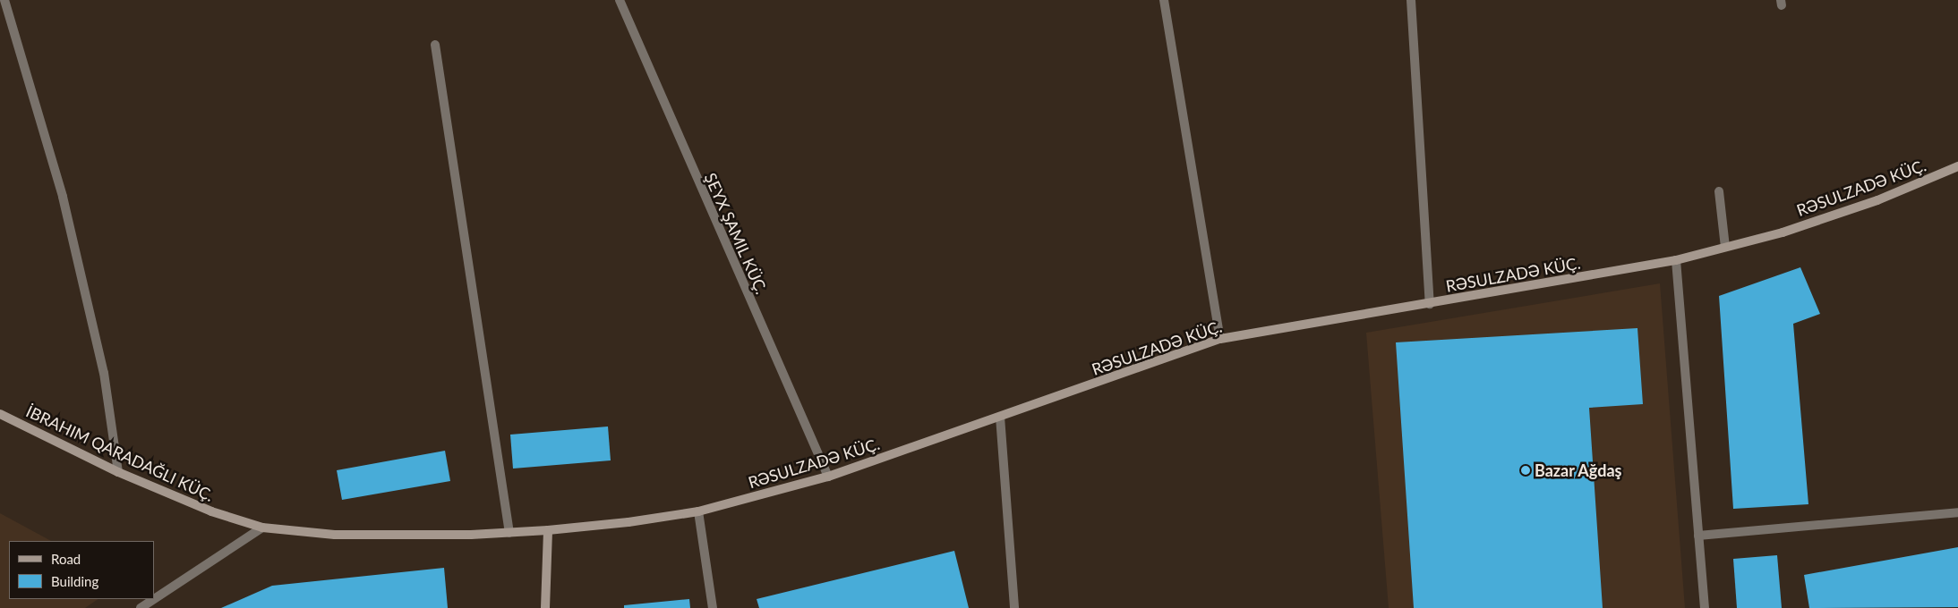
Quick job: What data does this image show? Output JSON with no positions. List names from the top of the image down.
{
  "streets": {
    "main road": ["RƏSULZADƏ KÜÇ."],
    "street": ["ŞEYX ŞAMIL KÜÇ."]
  },
  "crossings": [
    ["RƏSULZADƏ KÜÇ.", "ŞEYX ŞAMIL KÜÇ."]
  ],
  "places": ["Bazar Ağdaş"],
  "legend": ["Road", "Building"]
}
